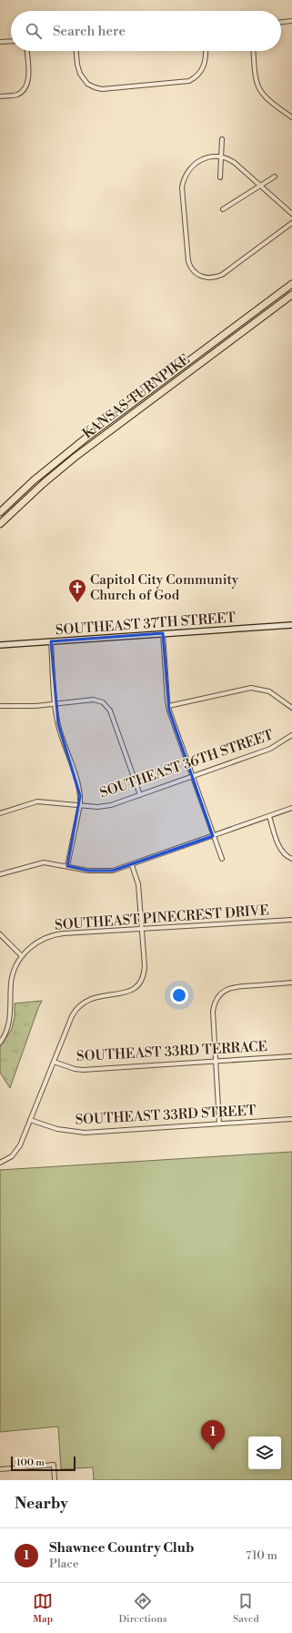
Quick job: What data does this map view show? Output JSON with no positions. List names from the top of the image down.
{
  "streets": {
    "highway": ["KANSAS TURNPIKE"],
    "main road": ["SOUTHEAST 37TH STREET"],
    "street": [
      "SOUTHEAST 36TH STREET",
      "SOUTHEAST PINECREST DRIVE",
      "SOUTHEAST 33RD TERRACE",
      "SOUTHEAST 33RD STREET"
    ]
  },
  "places": {
    "church": ["Capitol City Community Church of God"]
  },
  "scale_bar": "100 m",
  "page": {
    "search": "Search here",
    "pins": "1",
    "scale": "100 m",
    "heading": "Nearby",
    "list": [
      {
        "mark": "1",
        "name": "Shawnee Country Club",
        "note": "Place",
        "value": "710 m"
      }
    ],
    "nav": ["Map", "Directions", "Saved"]
  }
}
